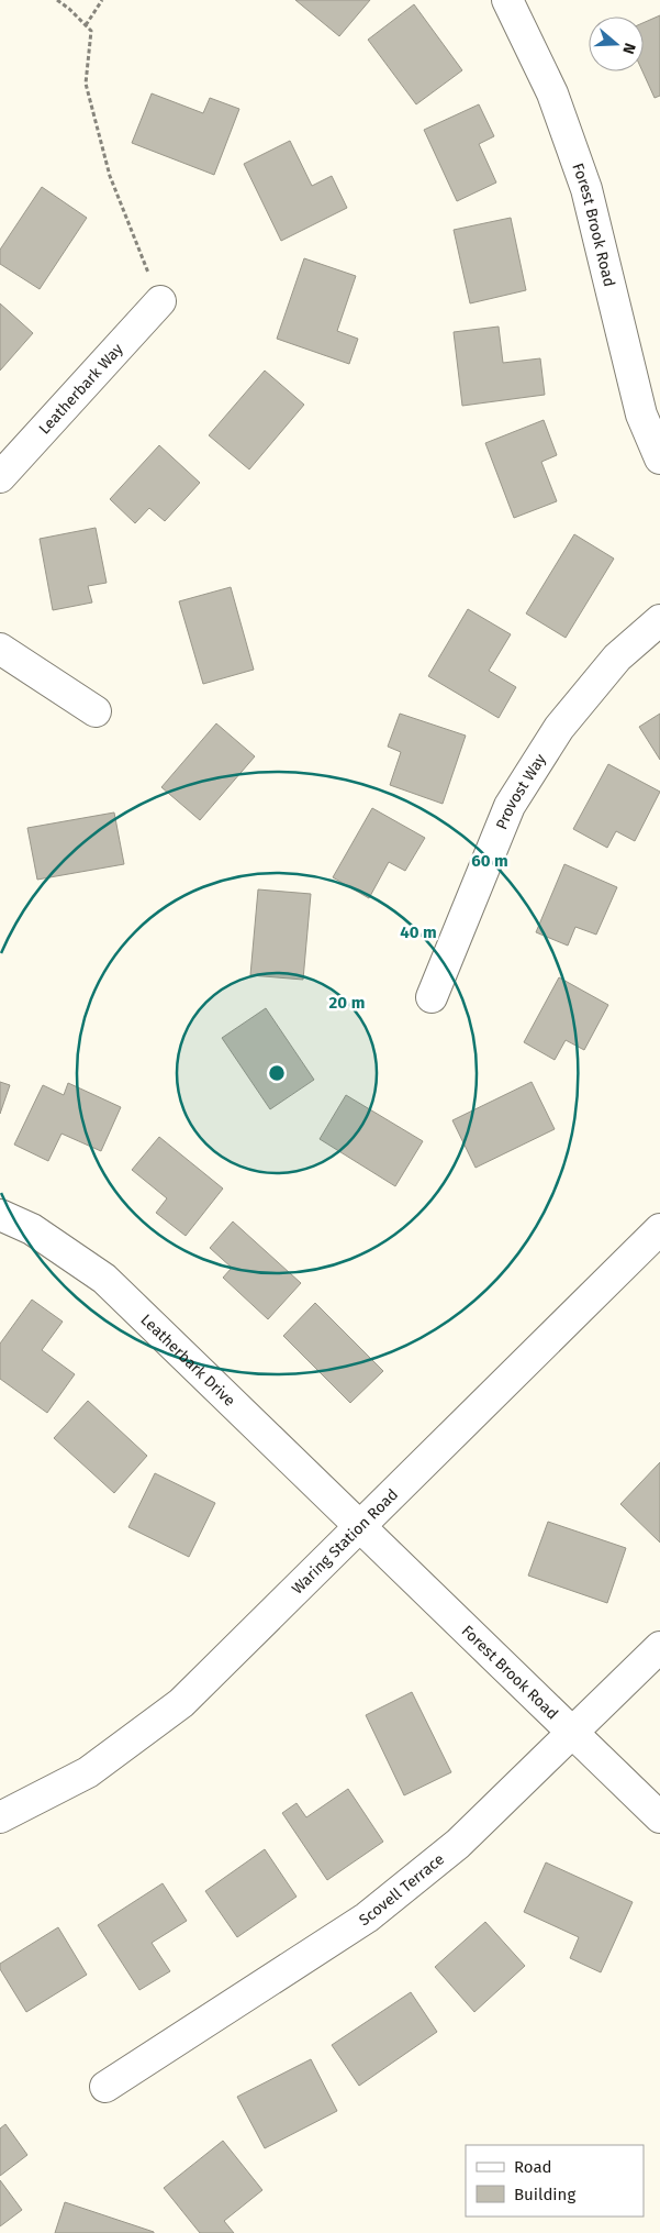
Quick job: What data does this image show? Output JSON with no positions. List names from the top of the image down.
{
  "streets": {
    "street": [
      "Forest Brook Road",
      "Leatherbark Way",
      "Provost Way",
      "Leatherbark Drive",
      "Waring Station Road",
      "Scovell Terrace"
    ]
  },
  "crossings": [
    ["Forest Brook Road", "Leatherbark Drive"],
    ["Forest Brook Road", "Waring Station Road"],
    ["Forest Brook Road", "Scovell Terrace"],
    ["Leatherbark Drive", "Waring Station Road"]
  ],
  "legend": ["Road", "Building"],
  "north": "right",
  "rings": ["60 m", "40 m", "20 m"]
}
